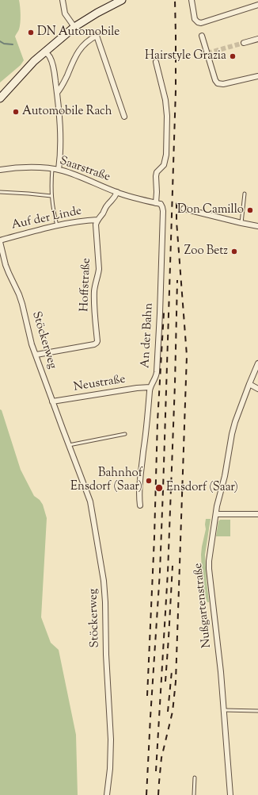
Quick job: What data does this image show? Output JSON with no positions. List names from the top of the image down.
{
  "streets": {
    "street": [
      "Saarstraße",
      "Auf der Linde",
      "Hoffstraße",
      "An der Bahn",
      "Stöckerweg",
      "Neustraße",
      "Nußgartenstraße"
    ]
  },
  "crossings": [
    ["Saarstraße", "An der Bahn"],
    ["Auf der Linde", "Hoffstraße"],
    ["Auf der Linde", "Stöckerweg"],
    ["Hoffstraße", "Stöckerweg"],
    ["An der Bahn", "Neustraße"],
    ["Stöckerweg", "Neustraße"]
  ],
  "places": [
    "DN Automobile",
    "Hairstyle Grazia",
    "Automobile Rach",
    "Don Camillo",
    "Zoo Betz",
    "Bahnhof Ensdorf (Saar)",
    "Ensdorf (Saar)"
  ]
}
